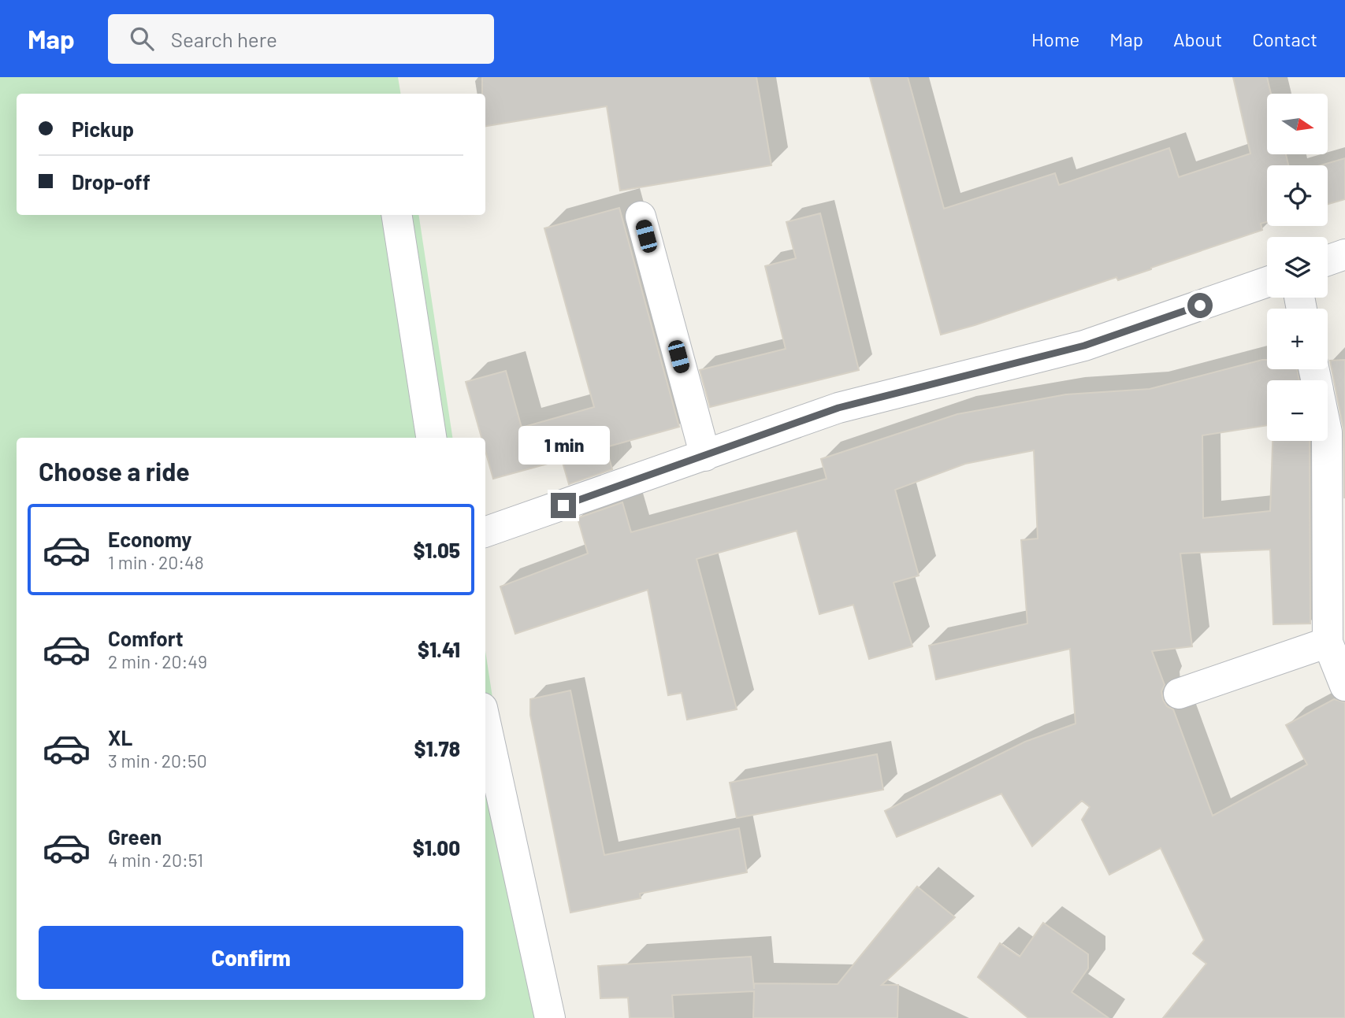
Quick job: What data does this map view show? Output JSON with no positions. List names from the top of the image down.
{
  "north": "right",
  "page": {
    "header": "Map",
    "search": "Search here",
    "nav": [
      "Home",
      "Map",
      "About",
      "Contact"
    ],
    "map_buttons": ["+", "−"],
    "banner": ["Pickup", "Drop-off"],
    "bubble": "1 min",
    "heading": "Choose a ride",
    "list": [
      {
        "name": "Economy",
        "note": "1 min · 20:48",
        "value": "$1.05"
      },
      {
        "name": "Comfort",
        "note": "2 min · 20:49",
        "value": "$1.41"
      },
      {
        "name": "XL",
        "note": "3 min · 20:50",
        "value": "$1.78"
      },
      {
        "name": "Green",
        "note": "4 min · 20:51",
        "value": "$1.00"
      }
    ],
    "buttons": "Confirm"
  }
}
